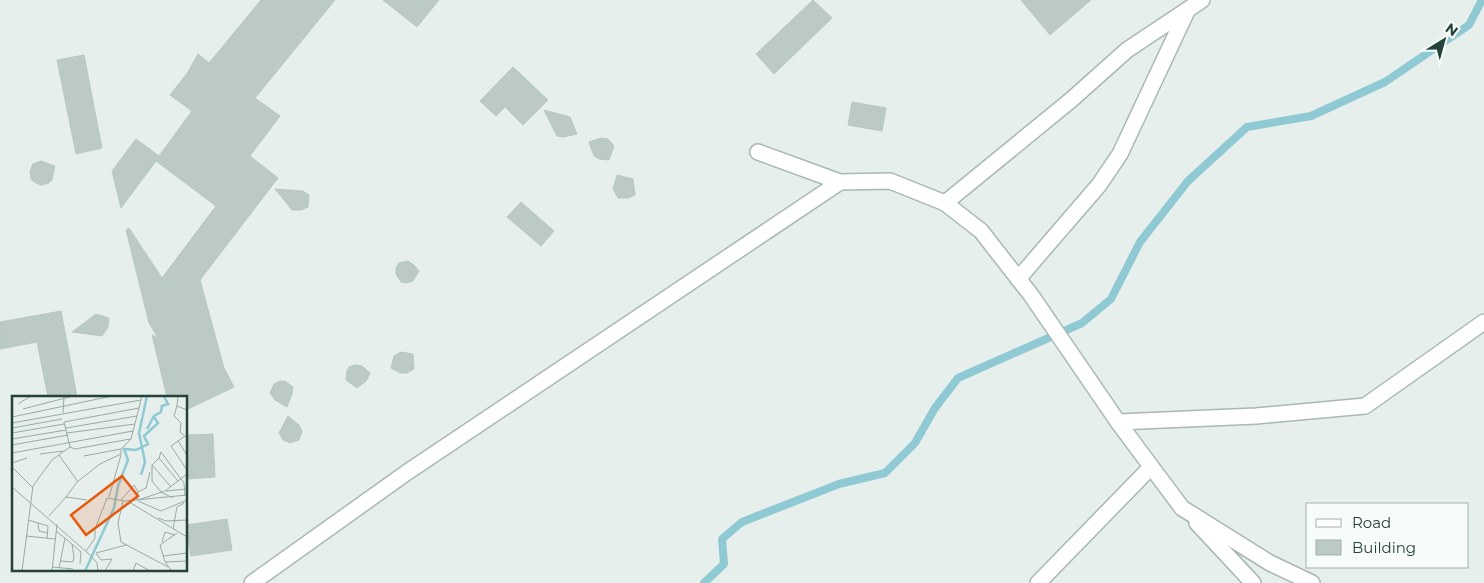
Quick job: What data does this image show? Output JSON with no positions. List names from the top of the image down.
{
  "legend": ["Road", "Building"],
  "north": "top right"
}
